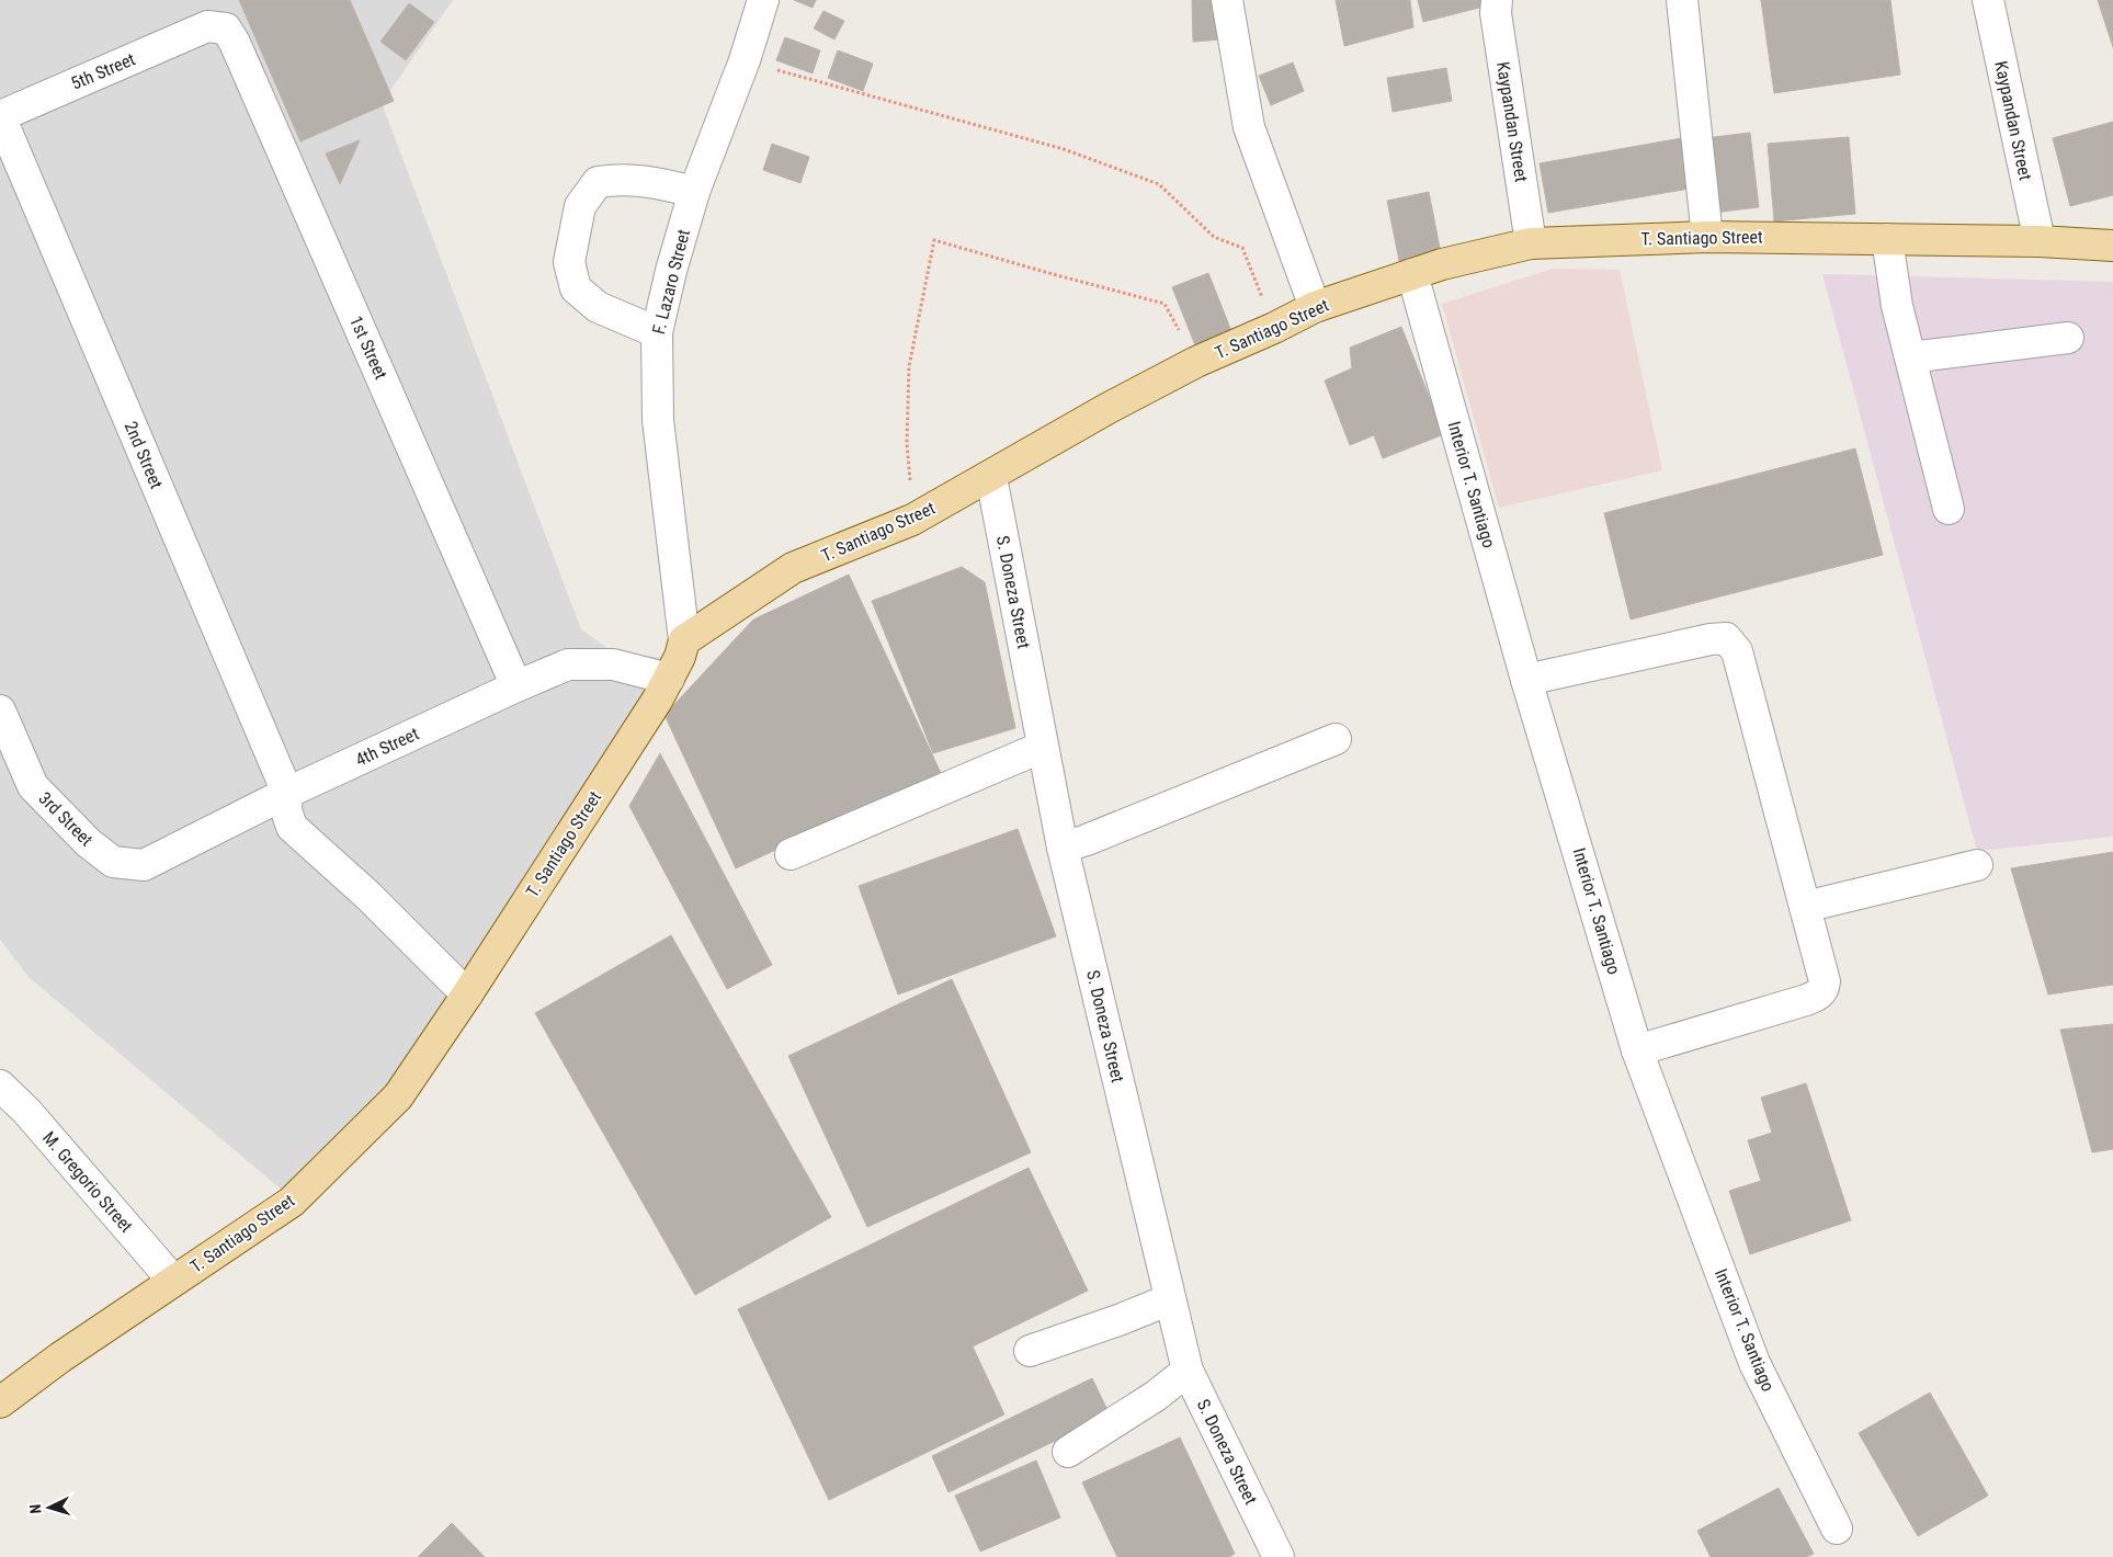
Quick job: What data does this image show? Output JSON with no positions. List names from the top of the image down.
{
  "streets": {
    "main road": ["T. Santiago Street"],
    "street": [
      "5th Street",
      "Kaypandan Street",
      "F. Lazaro Street",
      "1st Street",
      "2nd Street",
      "Interior T. Santiago",
      "S. Doneza Street",
      "4th Street",
      "3rd Street",
      "M. Gregorio Street"
    ]
  },
  "crossings": [
    ["5th Street", "1st Street"],
    ["5th Street", "2nd Street"],
    ["Kaypandan Street", "T. Santiago Street"],
    ["T. Santiago Street", "F. Lazaro Street"],
    ["T. Santiago Street", "2nd Street"],
    ["T. Santiago Street", "Interior T. Santiago"],
    ["T. Santiago Street", "S. Doneza Street"],
    ["T. Santiago Street", "4th Street"],
    ["T. Santiago Street", "M. Gregorio Street"],
    ["1st Street", "4th Street"],
    ["2nd Street", "4th Street"],
    ["4th Street", "3rd Street"]
  ],
  "north": "left"
}
